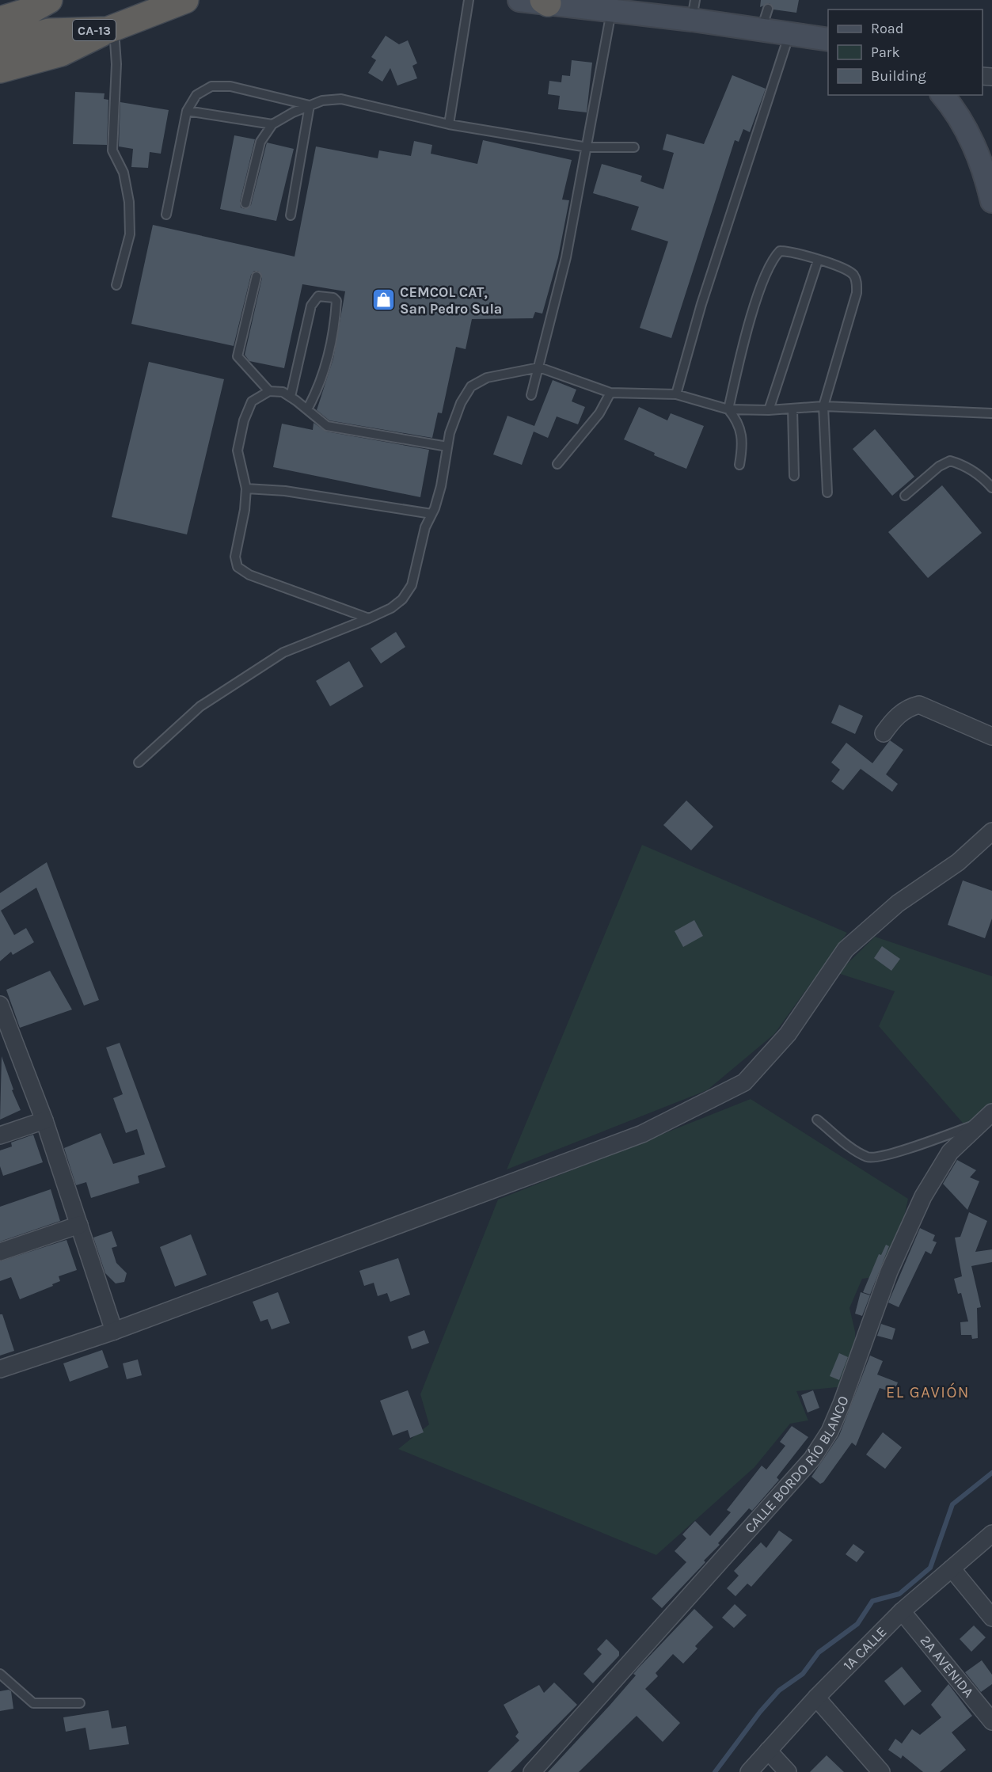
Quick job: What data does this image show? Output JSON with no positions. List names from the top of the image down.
{
  "streets": {
    "highway": ["CA-13"],
    "street": ["CALLE BORDO RÍO BLANCO", "1A CALLE", "2A AVENIDA"]
  },
  "crossings": [
    ["1A CALLE", "2A AVENIDA"]
  ],
  "districts": ["EL GAVIÓN"],
  "places": {
    "shop": ["CEMCOL CAT, San Pedro Sula"]
  },
  "legend": ["Road", "Park", "Building"]
}
